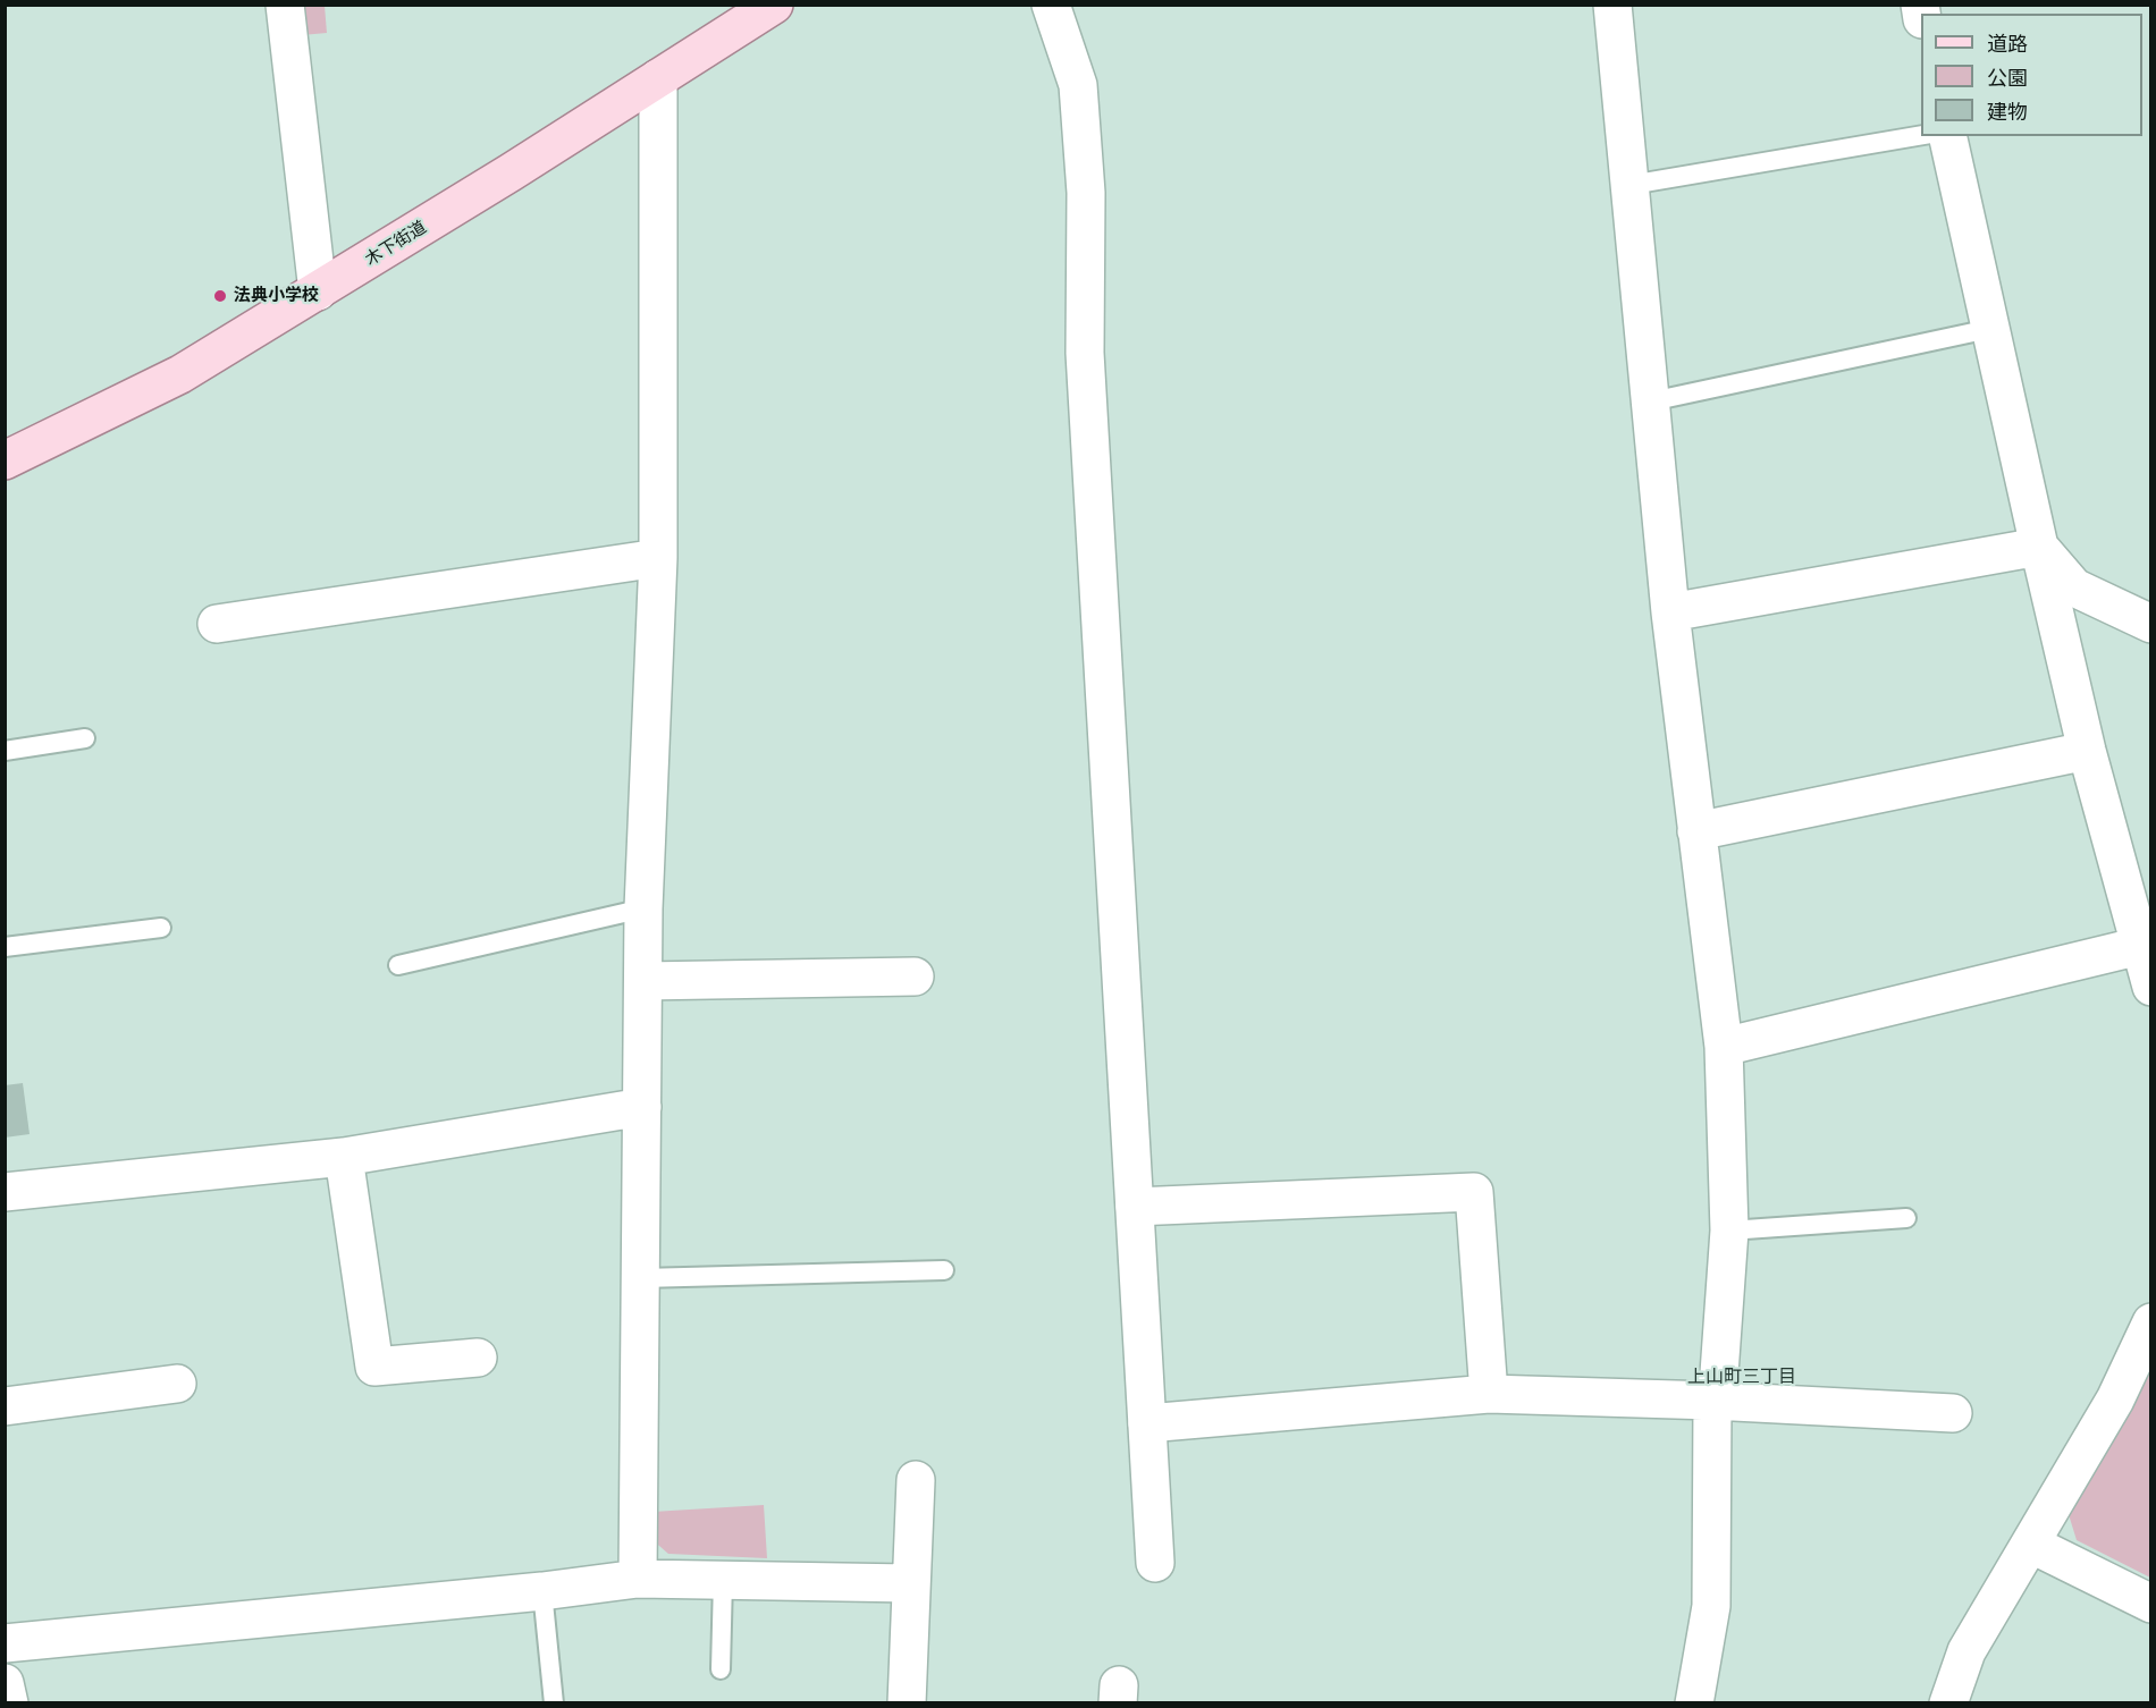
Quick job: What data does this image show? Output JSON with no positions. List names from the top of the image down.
{
  "streets": {
    "main road": ["木下街道"]
  },
  "districts": ["上山町三丁目"],
  "places": ["法典小学校"],
  "legend": ["道路", "公園", "建物"]
}
